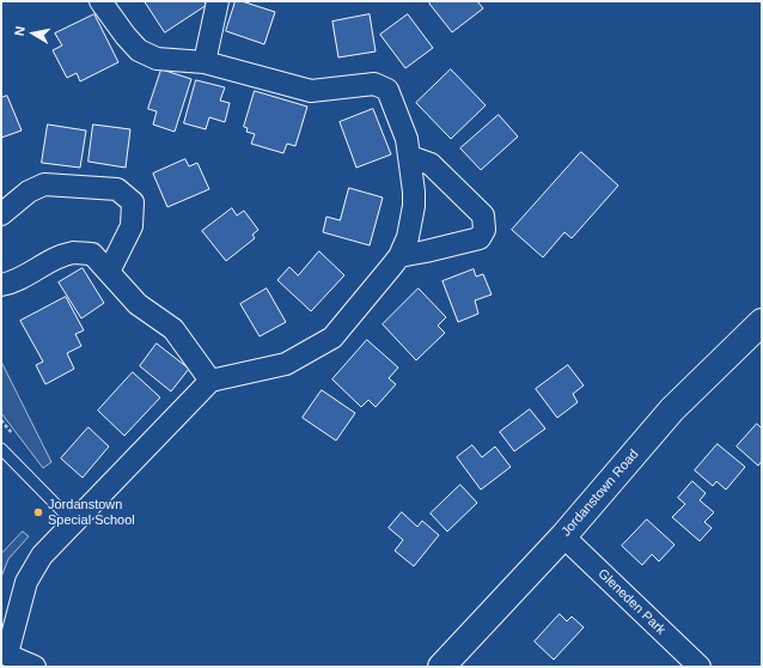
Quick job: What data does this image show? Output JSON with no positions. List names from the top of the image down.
{
  "streets": {
    "street": ["Jordanstown Road", "Gleneden Park"]
  },
  "crossings": [
    ["Jordanstown Road", "Gleneden Park"]
  ],
  "places": ["Jordanstown Special School"],
  "north": "left"
}
